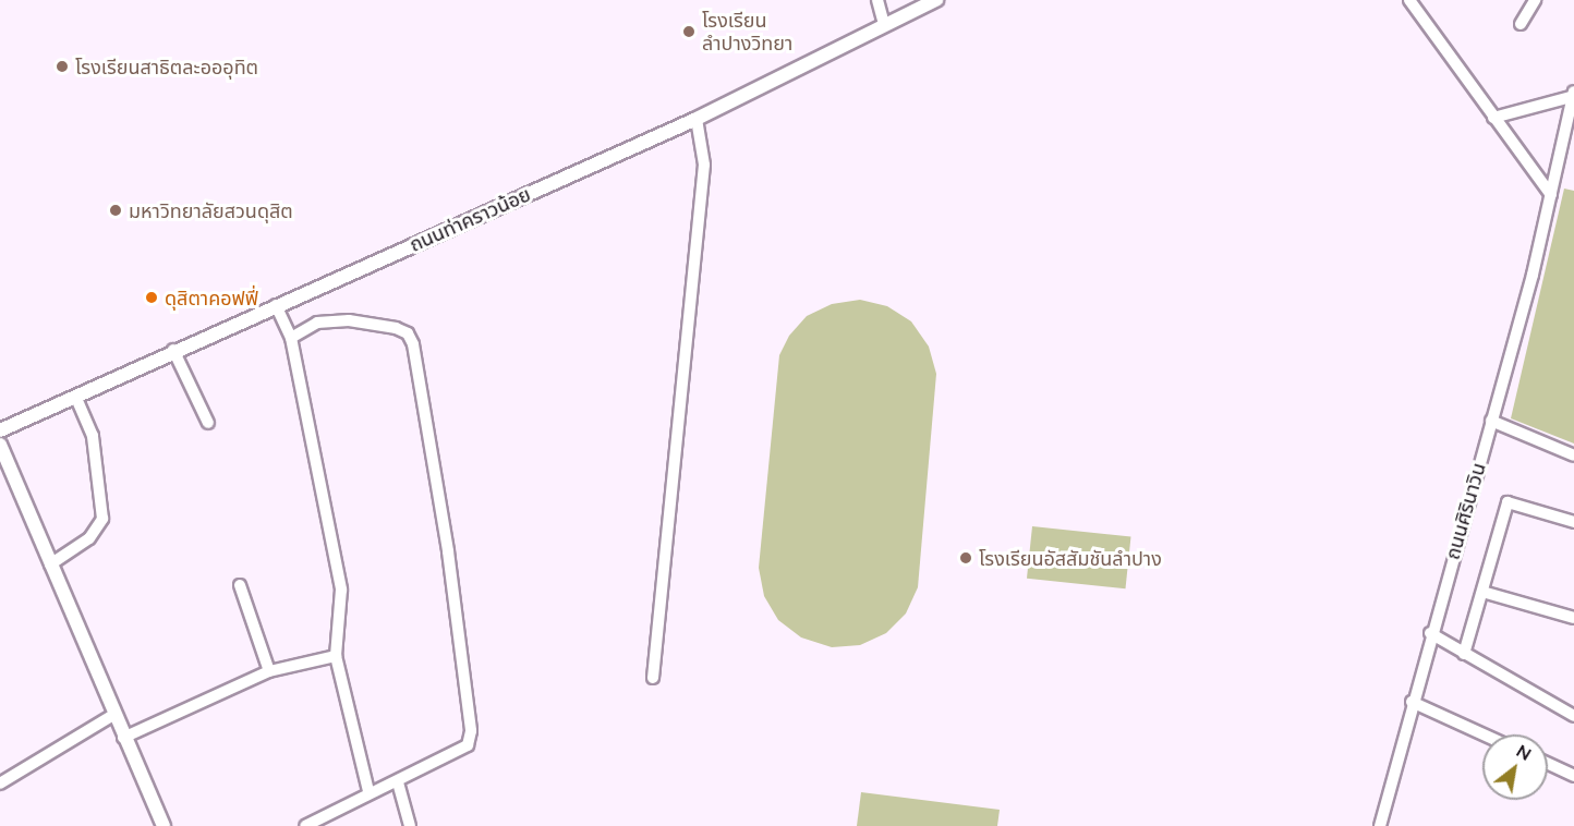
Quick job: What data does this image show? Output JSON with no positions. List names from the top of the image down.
{
  "streets": {
    "street": ["ถนนท่าคราวน้อย", "ถนนศิรินาวิน"]
  },
  "places": [
    "โรงเรียน ลำปางวิทยา",
    "โรงเรียนสาธิตละอออุทิต",
    "มหาวิทยาลัยสวนดุสิต",
    "ดุสิตาคอฟฟี่",
    "โรงเรียนอัสสัมชันลำปาง"
  ],
  "north": "top right"
}
